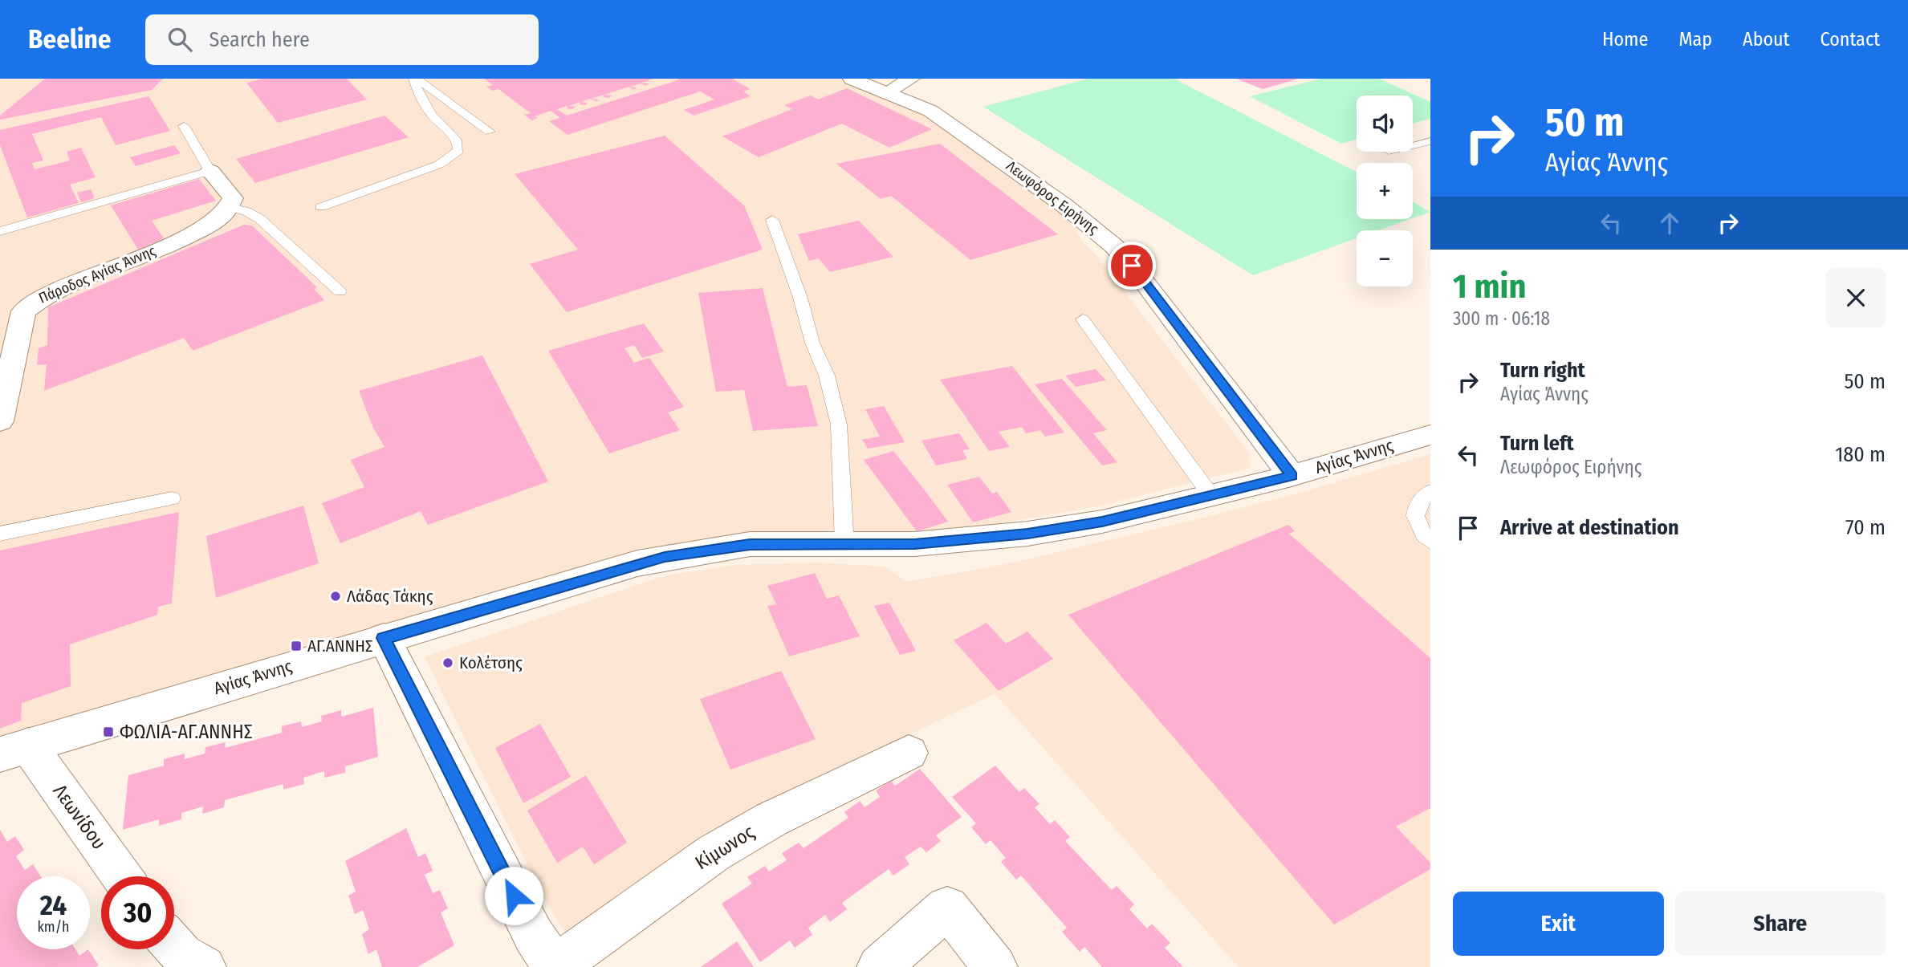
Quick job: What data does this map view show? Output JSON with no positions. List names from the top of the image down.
{
  "streets": {
    "street": [
      "Λεωφόρος Ειρήνης",
      "Πάροδος Αγίας Άννης",
      "Αγίας Άννης",
      "Λεωνίδου",
      "Κίμωνος"
    ]
  },
  "crossings": [
    ["Λεωφόρος Ειρήνης", "Αγίας Άννης"],
    ["Αγίας Άννης", "Λεωνίδου"]
  ],
  "places": {
    "other": ["Λάδας Τάκης", "Κολέτσης"],
    "transit": ["ΑΓ.ΑΝΝΗΣ", "ΦΩΛΙΑ-ΑΓ.ΑΝΝΗΣ"]
  },
  "page": {
    "header": "Beeline",
    "search": "Search here",
    "nav": [
      "Home",
      "Map",
      "About",
      "Contact"
    ],
    "turn": ["50 m", "Αγίας Άννης"],
    "map_buttons": ["+", "−"],
    "heading": ["1 min", "300 m · 06:18"],
    "list": [
      {
        "name": "Turn right",
        "note": "Αγίας Άννης",
        "value": "50 m"
      },
      {
        "name": "Turn left",
        "note": "Λεωφόρος Ειρήνης",
        "value": "180 m"
      },
      {
        "name": "Arrive at destination",
        "value": "70 m"
      }
    ],
    "speed": "24 km/h",
    "limit": "30",
    "buttons": ["Exit", "Share"]
  }
}
